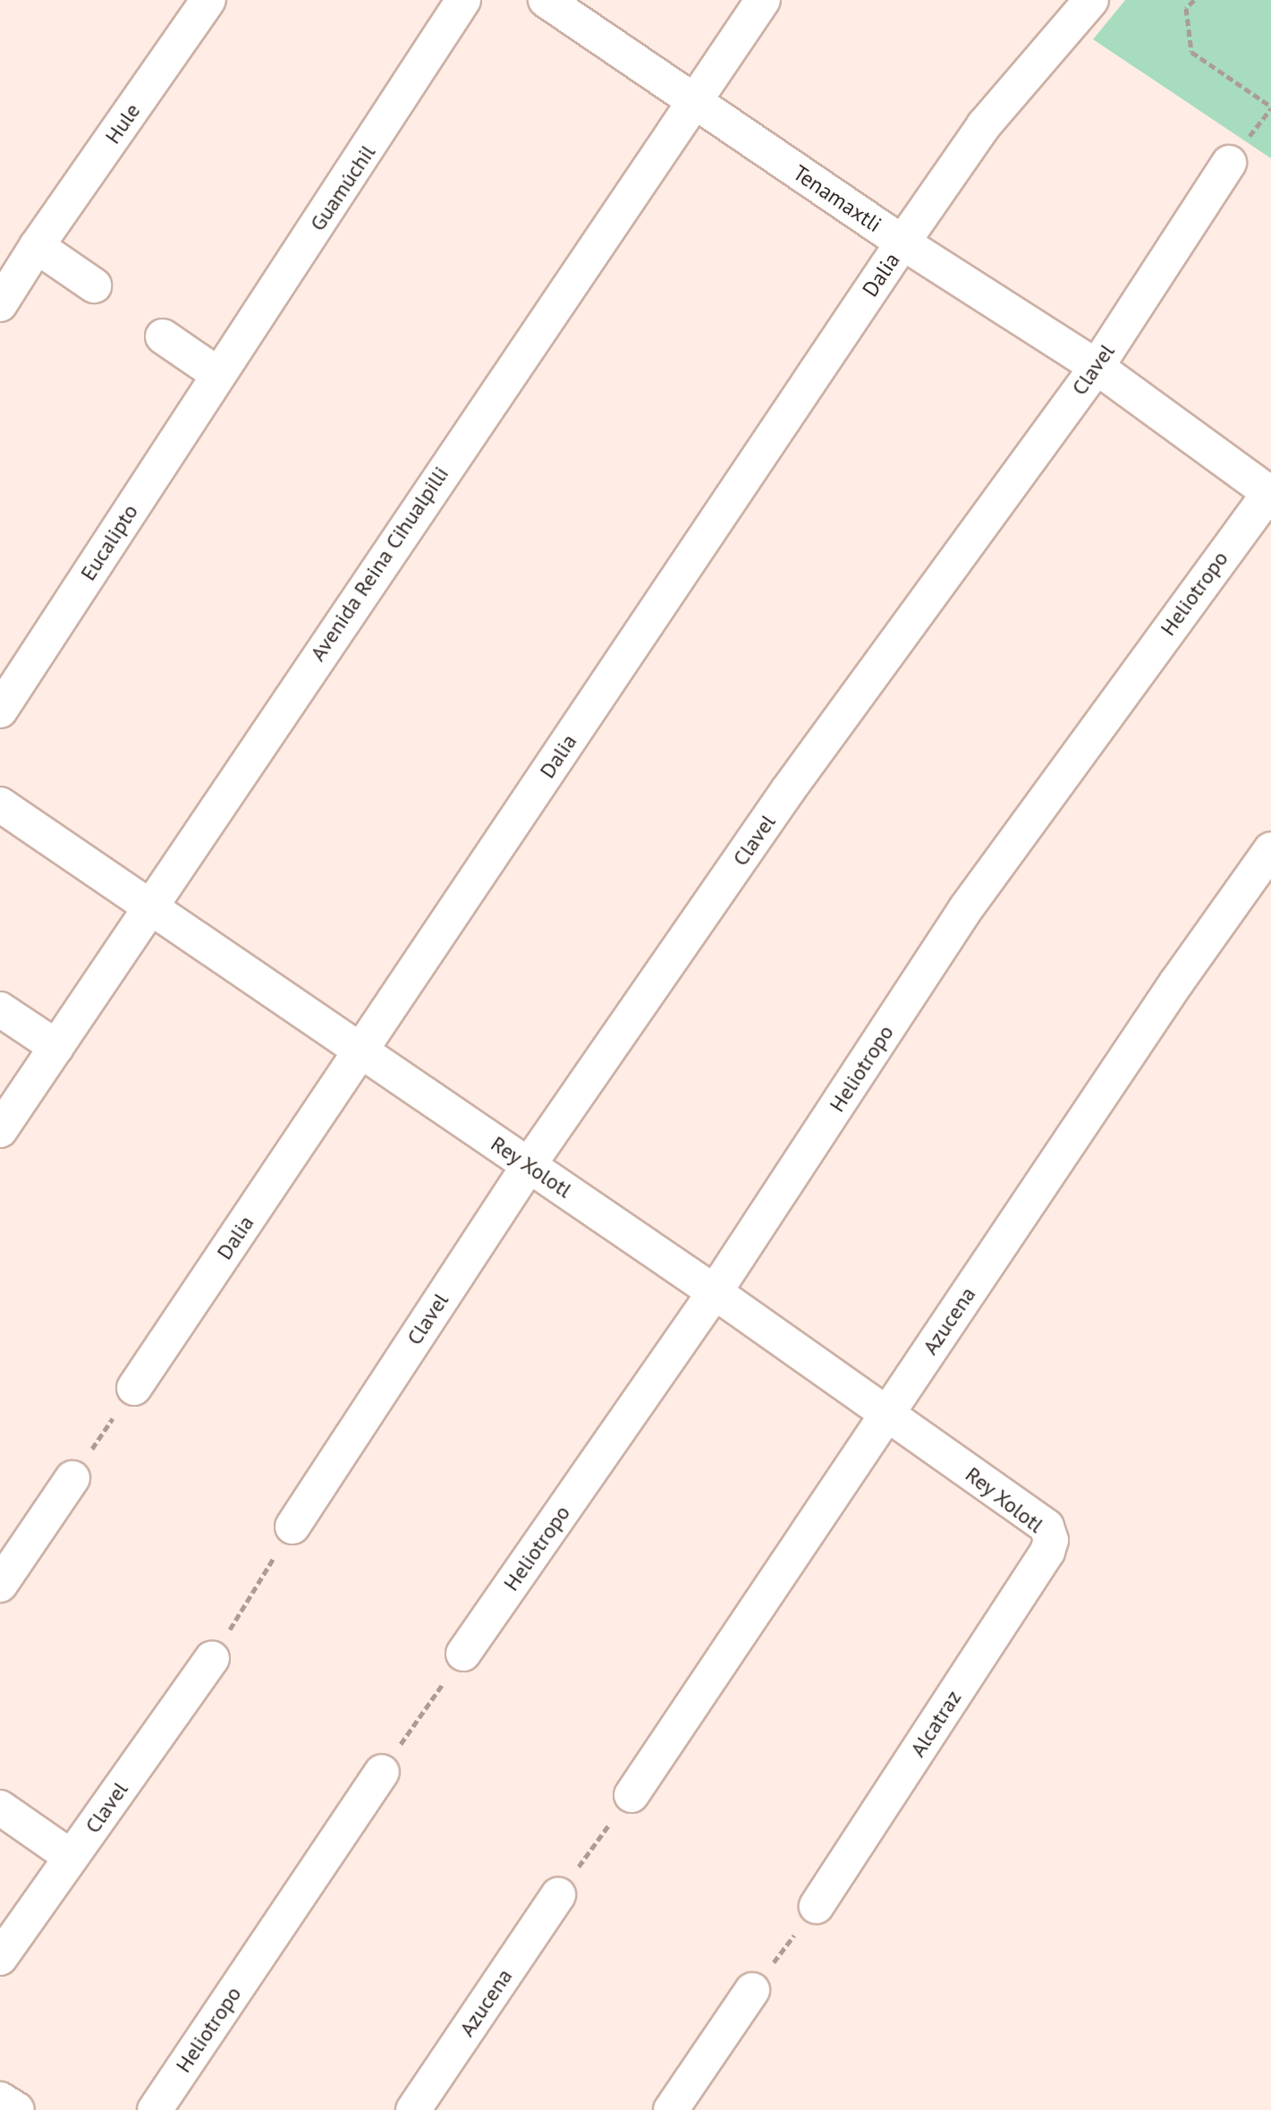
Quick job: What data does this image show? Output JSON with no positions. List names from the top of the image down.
{
  "streets": {
    "street": [
      "Hule",
      "Guamúchil",
      "Tenamaxtli",
      "Dalia",
      "Clavel",
      "Eucalipto",
      "Avenida Reina Cihualpilli",
      "Heliotropo",
      "Rey Xolotl",
      "Azucena",
      "Alcatraz"
    ]
  },
  "crossings": [
    ["Guamúchil", "Eucalipto"],
    ["Tenamaxtli", "Dalia"],
    ["Tenamaxtli", "Clavel"],
    ["Tenamaxtli", "Avenida Reina Cihualpilli"],
    ["Tenamaxtli", "Heliotropo"],
    ["Dalia", "Rey Xolotl"],
    ["Clavel", "Rey Xolotl"],
    ["Avenida Reina Cihualpilli", "Rey Xolotl"],
    ["Heliotropo", "Rey Xolotl"],
    ["Rey Xolotl", "Azucena"],
    ["Rey Xolotl", "Alcatraz"]
  ]
}
